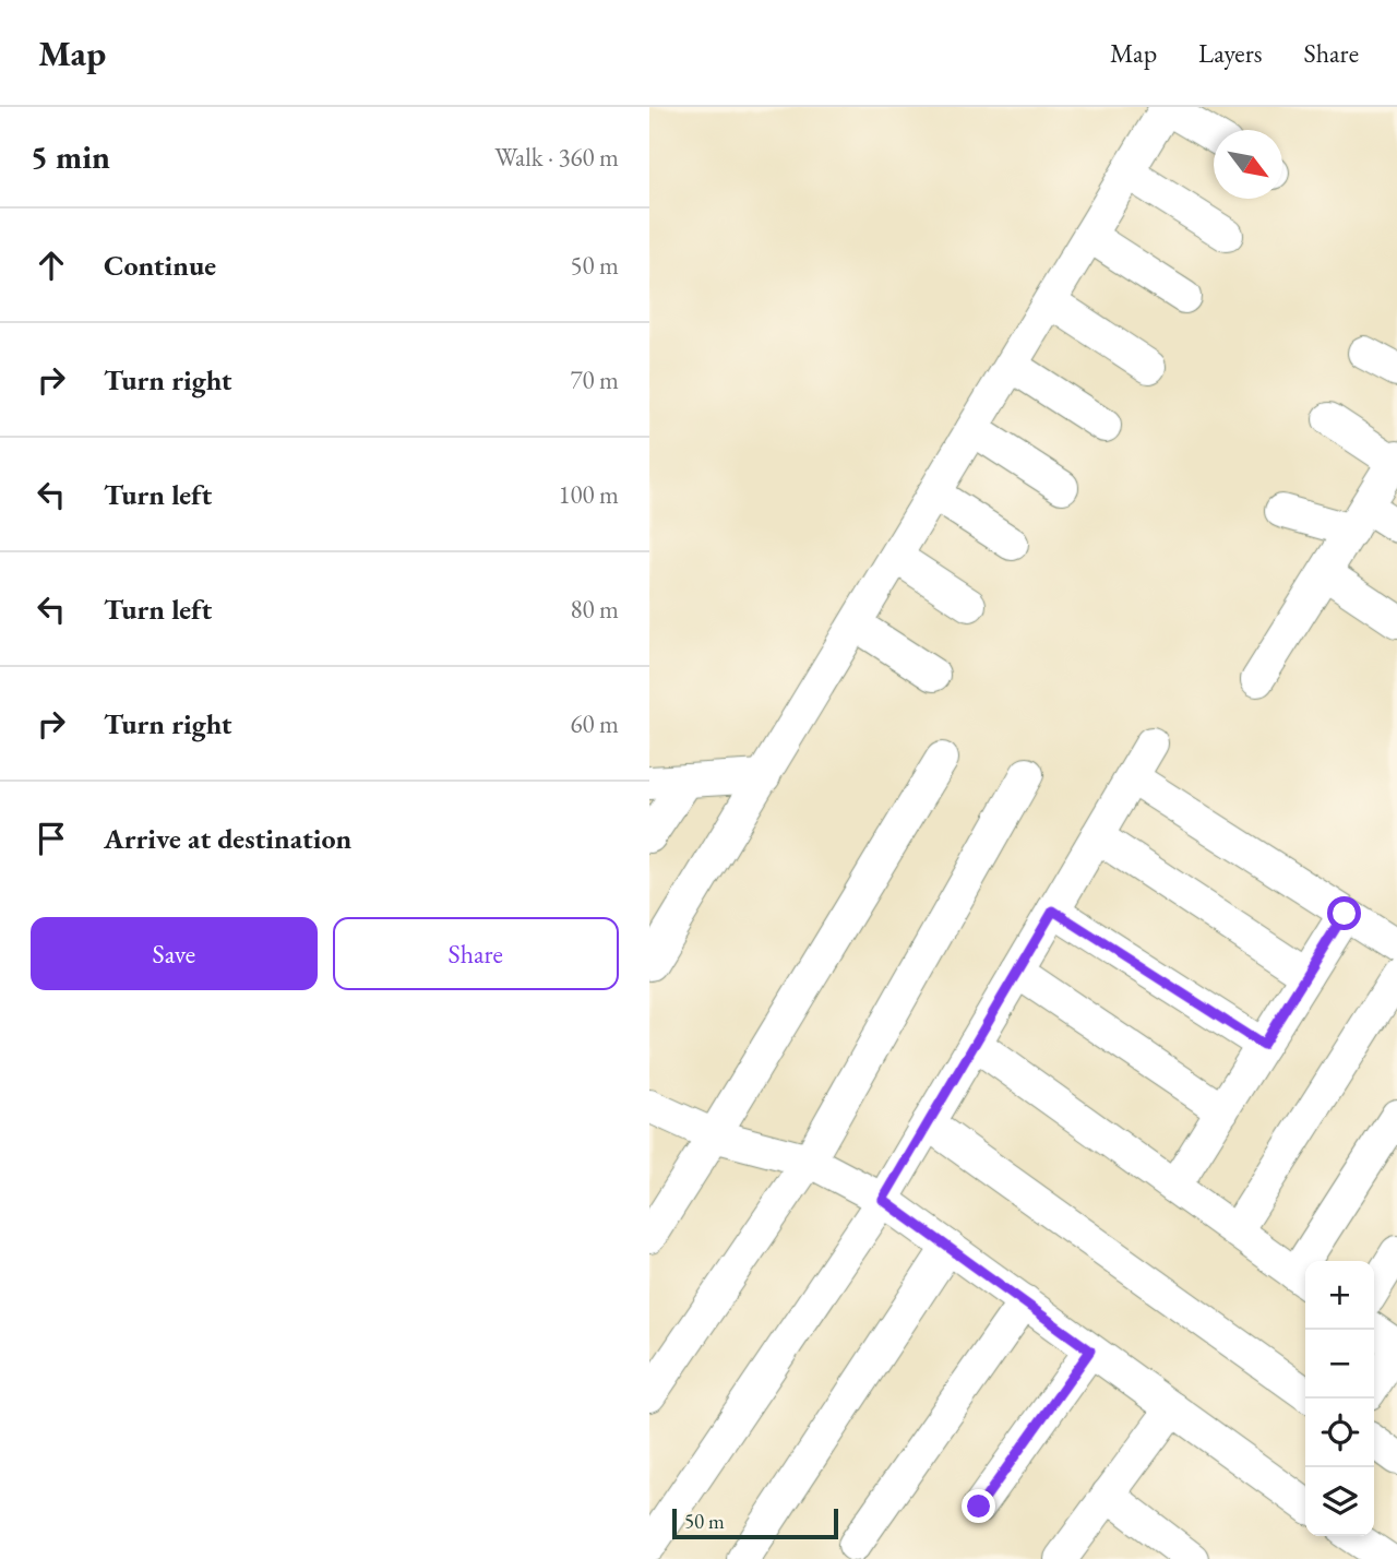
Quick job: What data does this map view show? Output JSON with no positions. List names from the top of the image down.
{
  "scale_bar": "50 m",
  "north": "bottom right",
  "page": {
    "header": "Map",
    "nav": ["Map", "Layers", "Share"],
    "heading": ["5 min", "Walk · 360 m"],
    "list": [
      ["Continue", "50 m"],
      ["Turn right", "70 m"],
      ["Turn left", "100 m"],
      ["Turn left", "80 m"],
      ["Turn right", "60 m"],
      "Arrive at destination"
    ],
    "buttons": ["Save", "Share"],
    "map_buttons": ["+", "−"],
    "scale": "50 m"
  }
}
